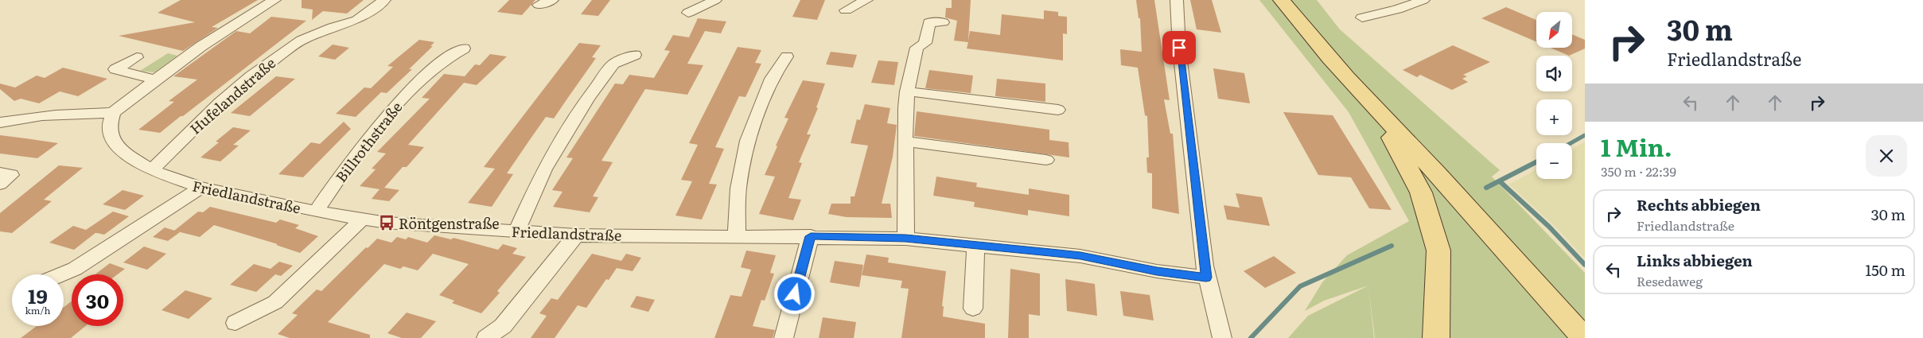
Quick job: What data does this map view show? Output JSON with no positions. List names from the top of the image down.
{
  "streets": {
    "street": ["Hufelandstraße", "Billrothstraße", "Friedlandstraße"]
  },
  "crossings": [
    ["Hufelandstraße", "Friedlandstraße"],
    ["Billrothstraße", "Friedlandstraße"]
  ],
  "places": {
    "bus stop": ["Röntgenstraße"]
  },
  "north": "bottom left",
  "page": {
    "turn": ["30 m", "Friedlandstraße"],
    "map_buttons": ["+", "−"],
    "heading": ["1 Min.", "350 m · 22:39"],
    "list": [
      {
        "name": "Rechts abbiegen",
        "note": "Friedlandstraße",
        "value": "30 m"
      },
      {
        "name": "Links abbiegen",
        "note": "Resedaweg",
        "value": "150 m"
      }
    ],
    "speed": "19 km/h",
    "limit": "30"
  }
}
